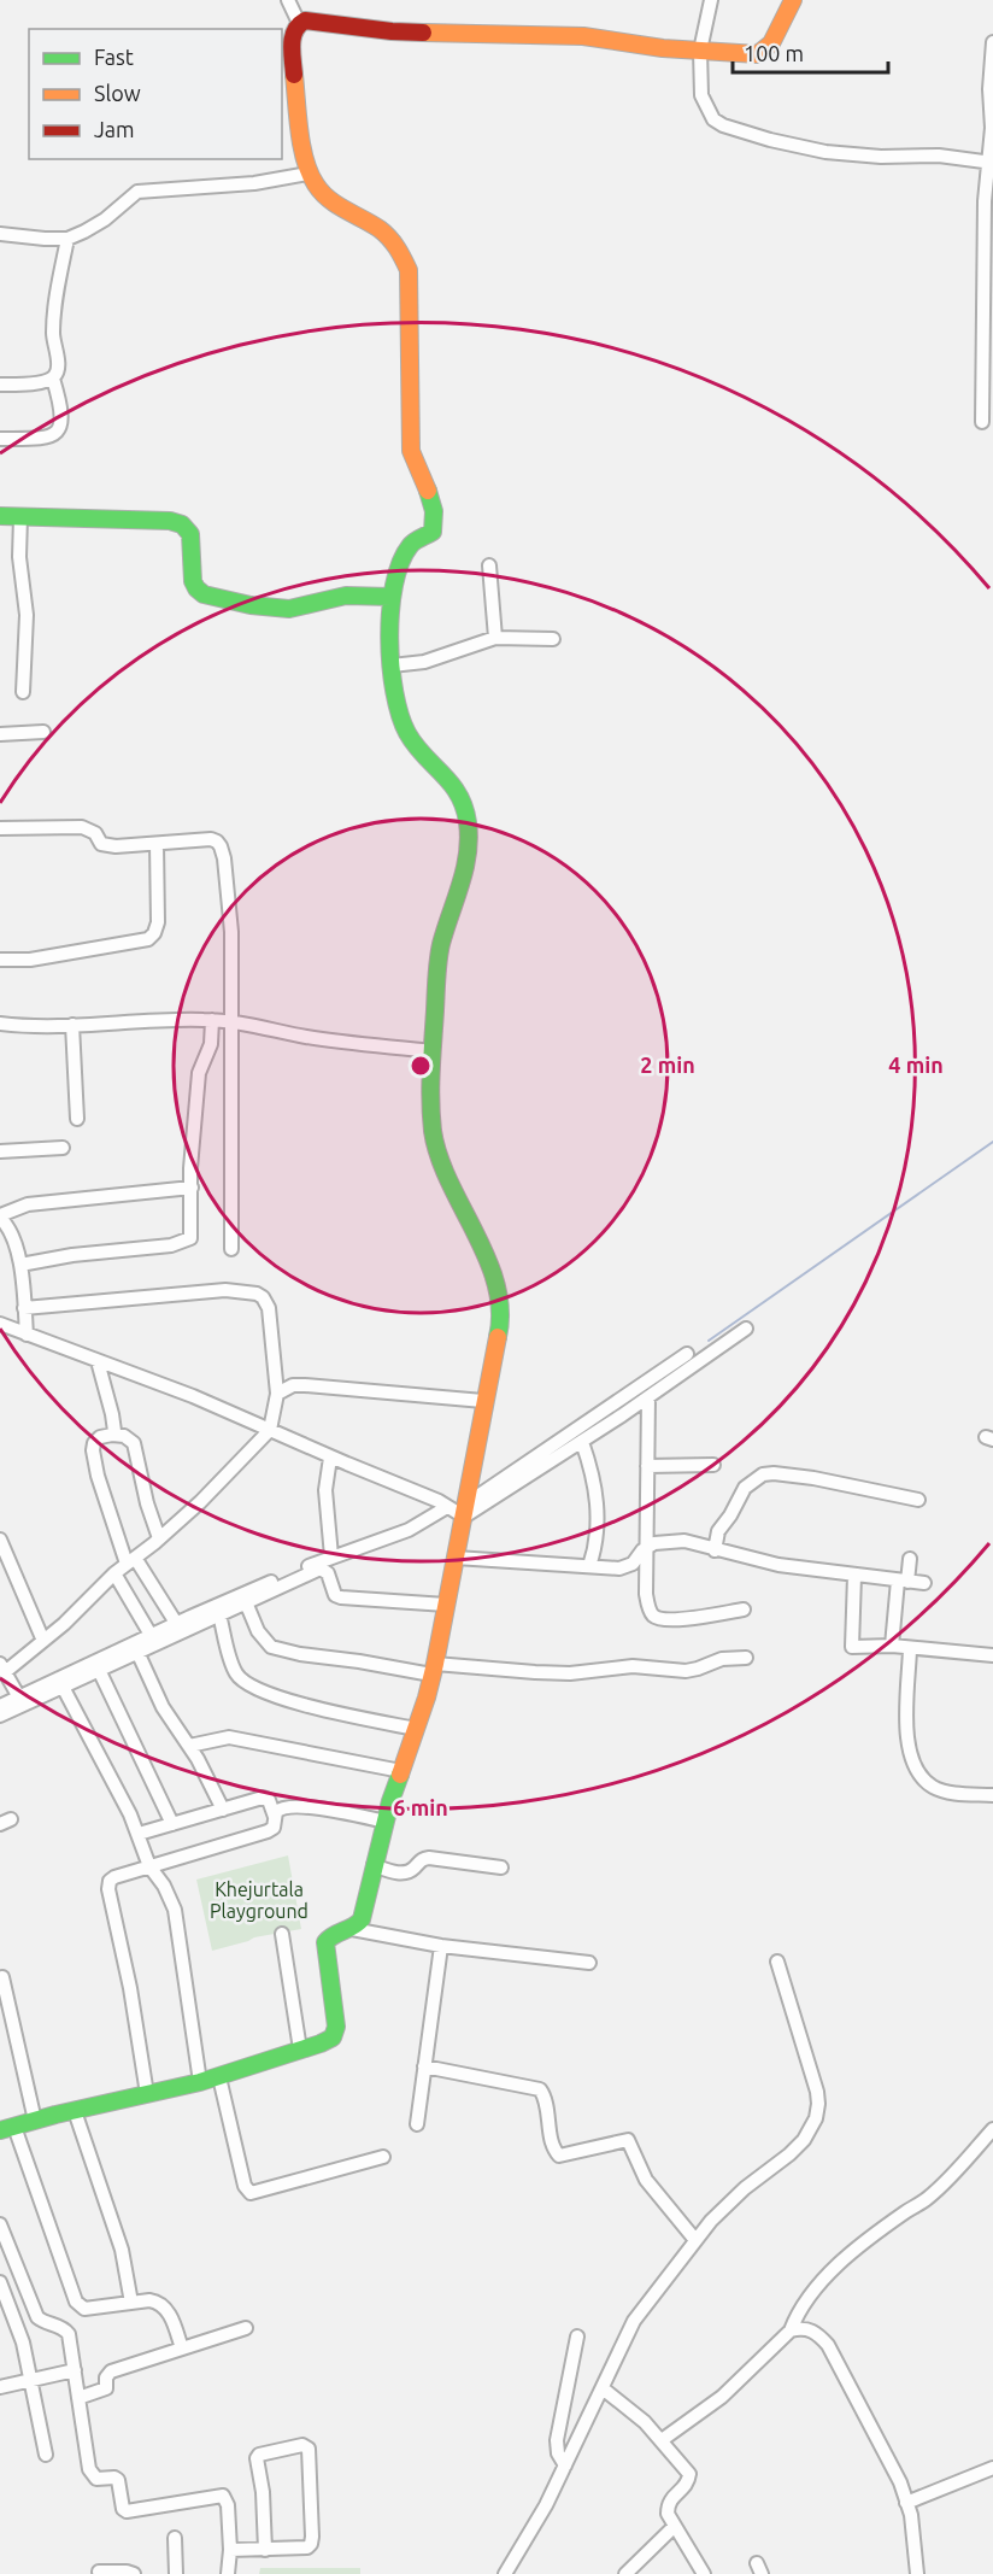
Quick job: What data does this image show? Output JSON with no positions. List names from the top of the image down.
{
  "parks": ["Khejurtala Playground"],
  "legend": ["Fast", "Slow", "Jam"],
  "scale_bar": "100 m",
  "rings": ["2 min", "4 min", "6 min"]
}
